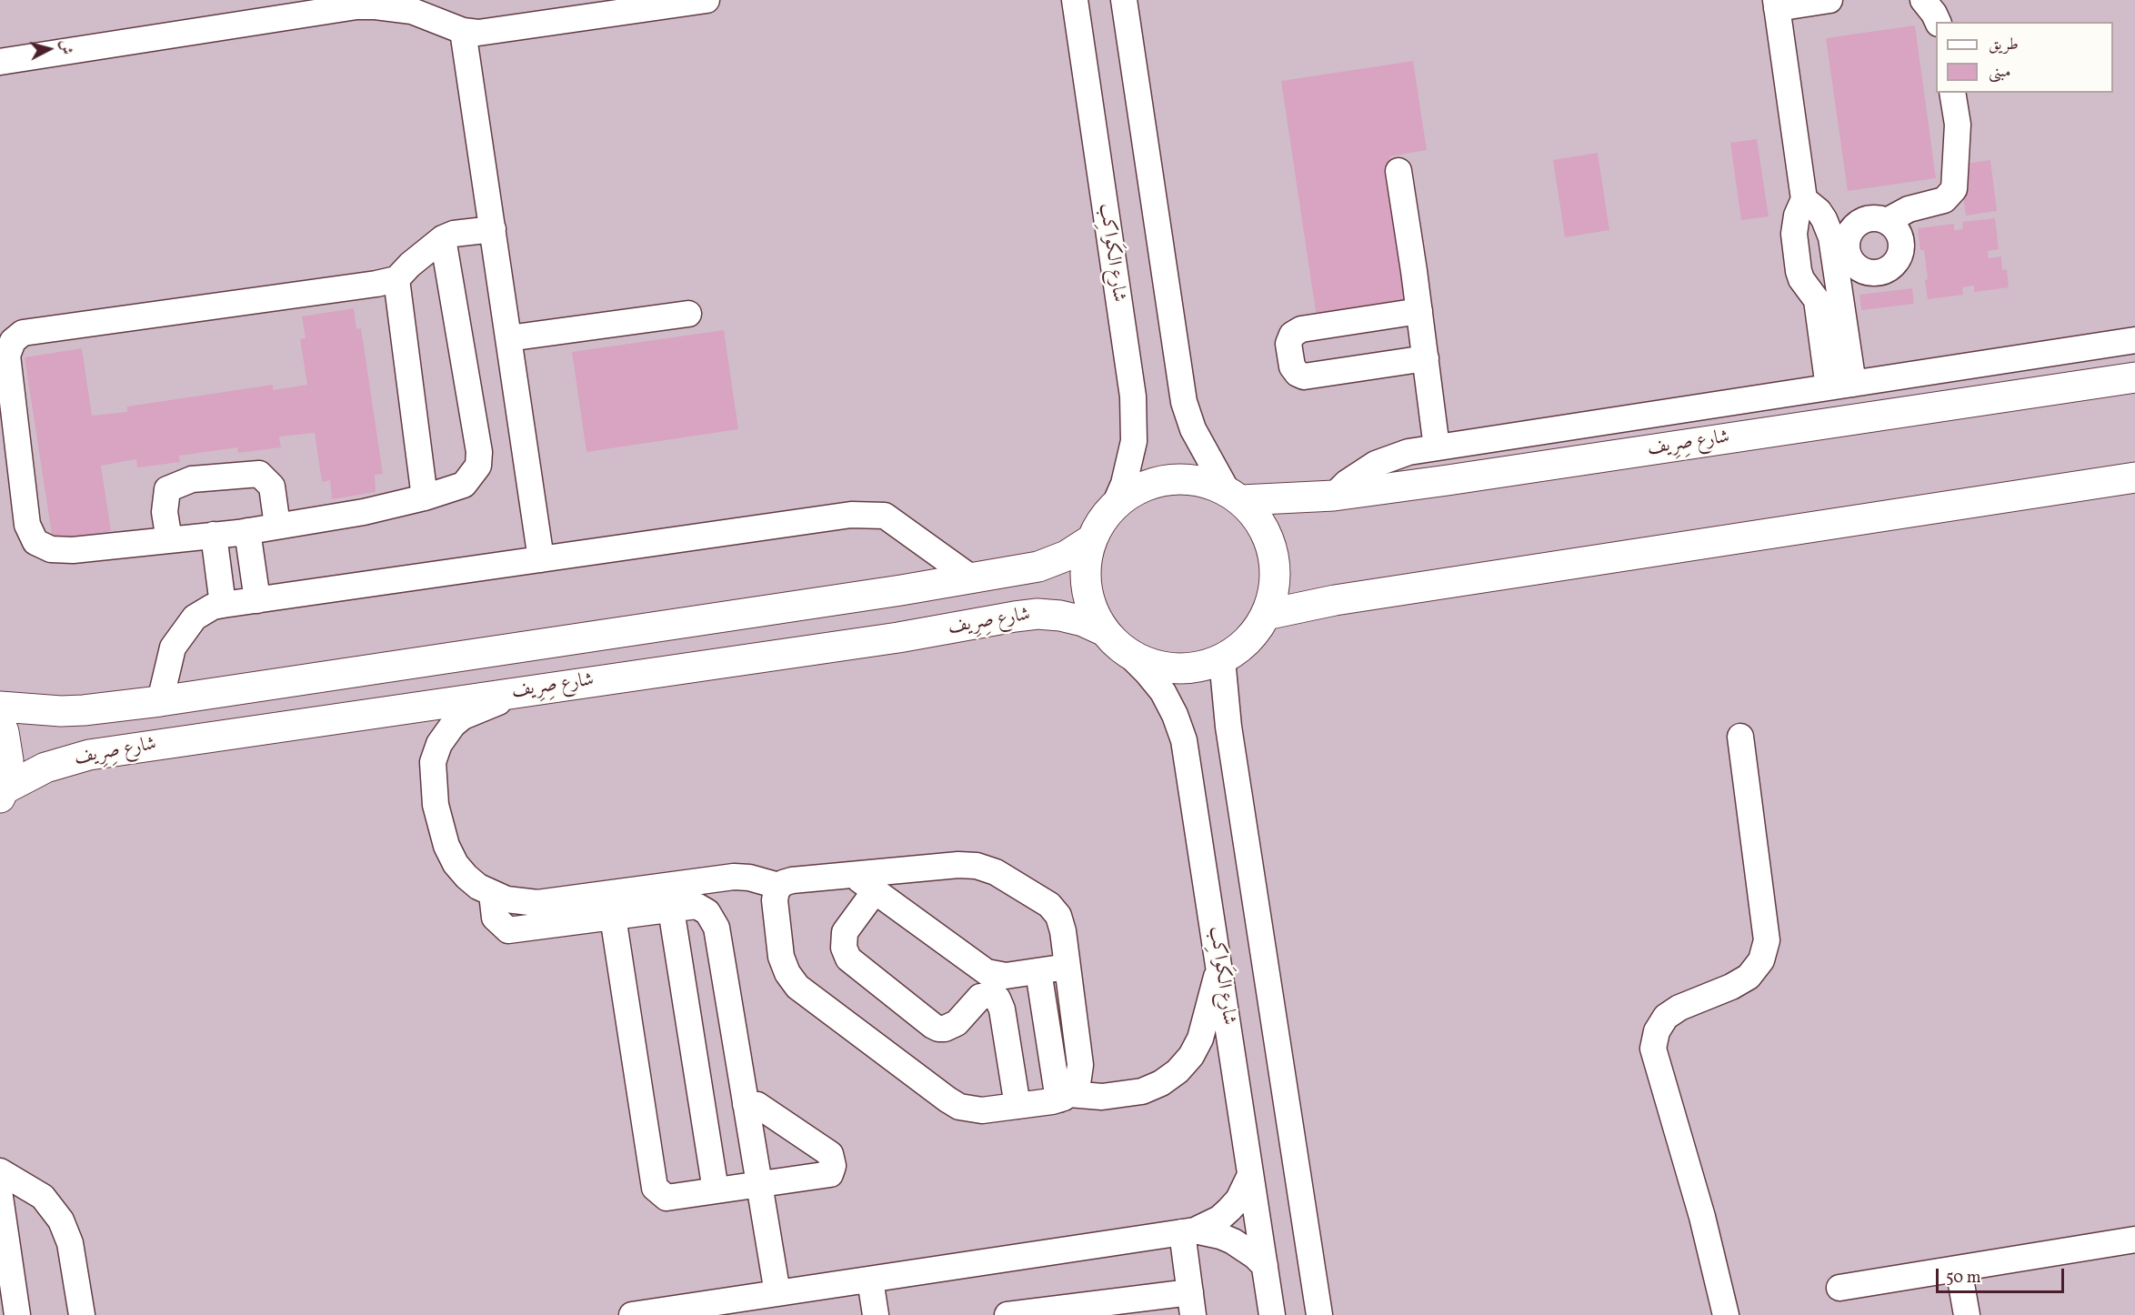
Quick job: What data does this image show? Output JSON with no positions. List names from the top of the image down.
{
  "streets": {
    "main road": ["شارع صِرِيف"],
    "street": ["شارع الكَواكِب"]
  },
  "crossings": [
    ["شارع الكَواكِب", "شارع صِرِيف"]
  ],
  "legend": ["طريق", "مبنى"],
  "scale_bar": "50 m",
  "north": "right"
}
